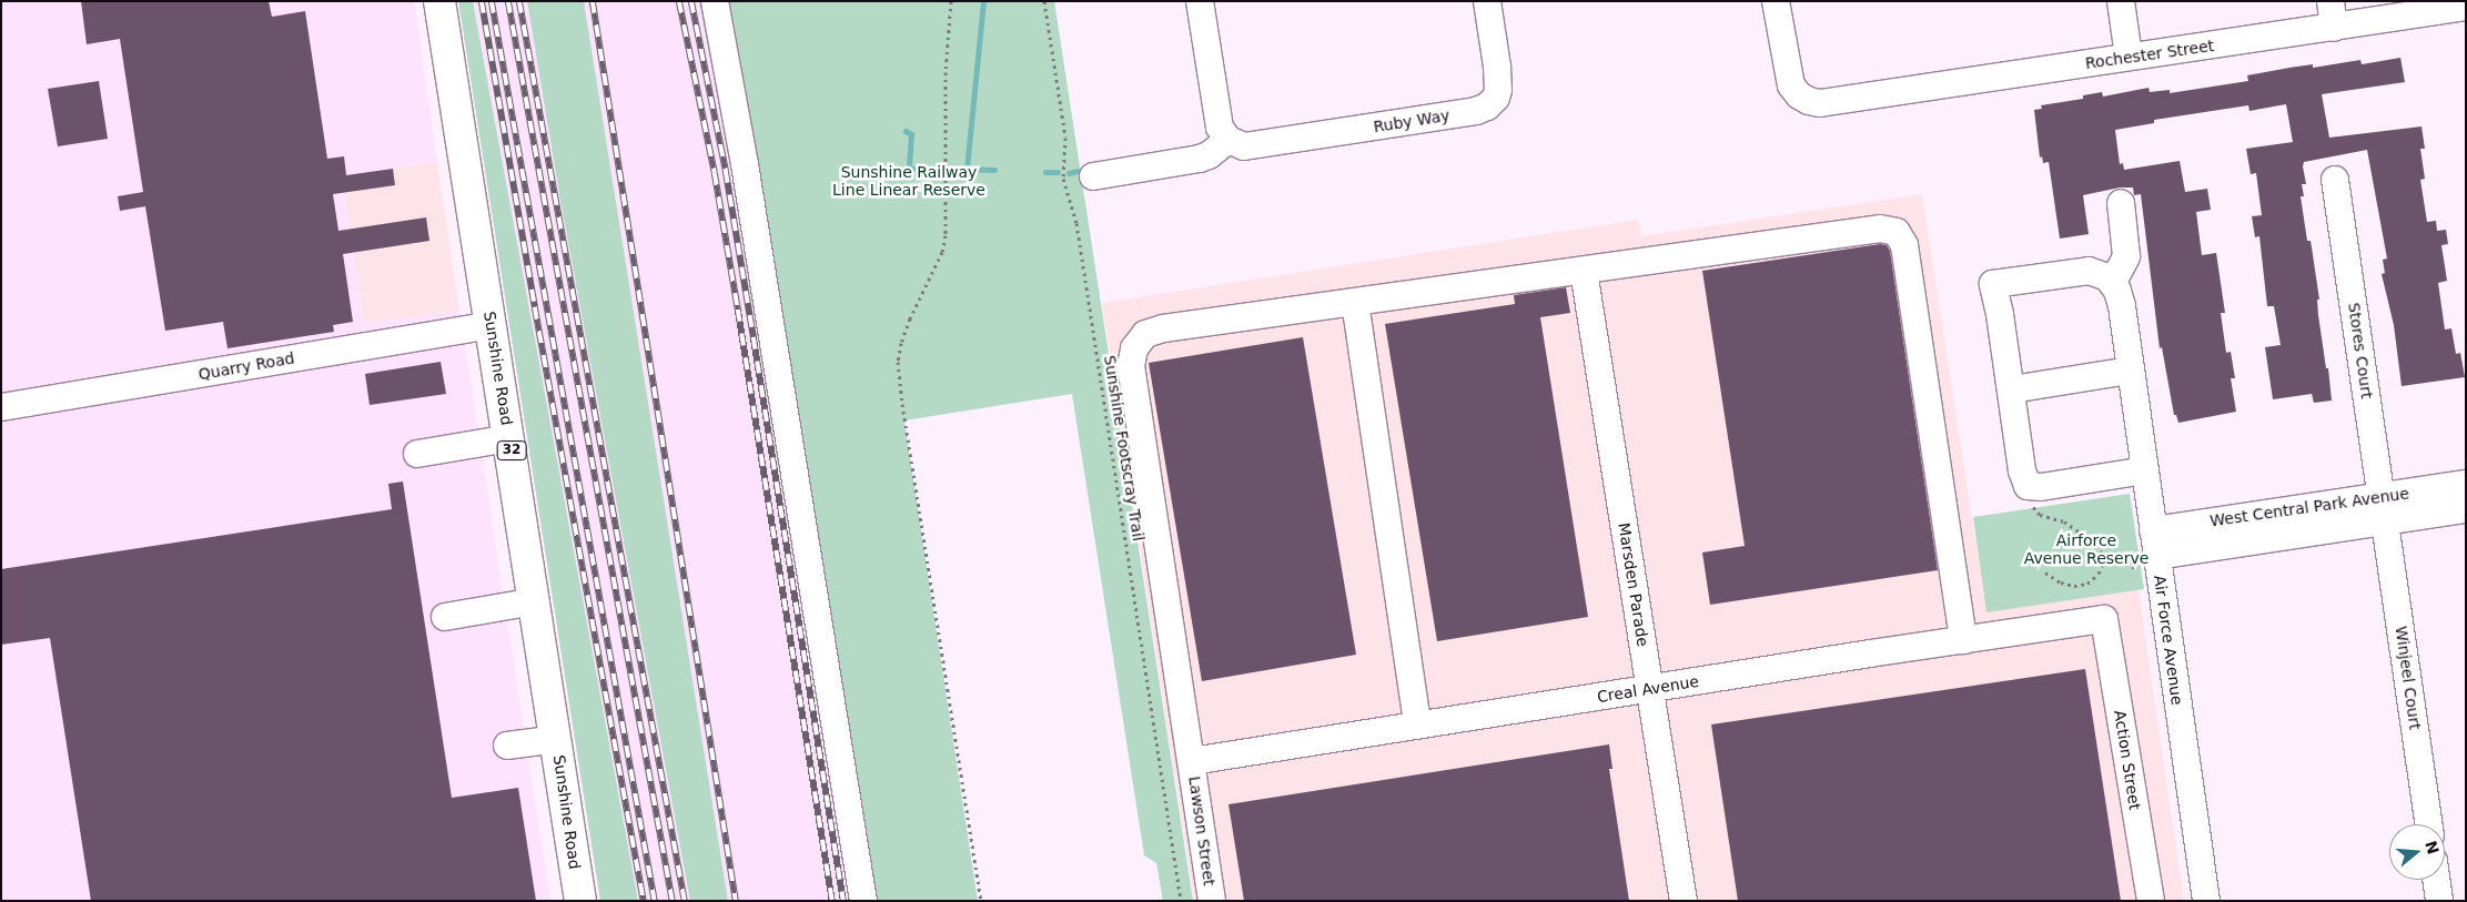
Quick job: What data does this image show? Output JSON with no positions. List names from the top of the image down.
{
  "streets": {
    "main road": ["Sunshine Road", "32"],
    "street": [
      "Rochester Street",
      "Ruby Way",
      "Stores Court",
      "Quarry Road",
      "West Central Park Avenue",
      "Marsden Parade",
      "Air Force Avenue",
      "Winjeel Court",
      "Creal Avenue",
      "Action Street",
      "Lawson Street"
    ],
    "path": ["Sunshine Footscray Trail"]
  },
  "crossings": [
    ["Stores Court", "West Central Park Avenue"],
    ["Stores Court", "Winjeel Court"],
    ["Quarry Road", "Sunshine Road"],
    ["West Central Park Avenue", "Air Force Avenue"],
    ["West Central Park Avenue", "Winjeel Court"],
    ["Marsden Parade", "Creal Avenue"],
    ["Marsden Parade", "Lawson Street"],
    ["Creal Avenue", "Action Street"],
    ["Creal Avenue", "Lawson Street"]
  ],
  "parks": ["Sunshine Railway Line Linear Reserve", "Airforce Avenue Reserve"],
  "north": "right"
}
